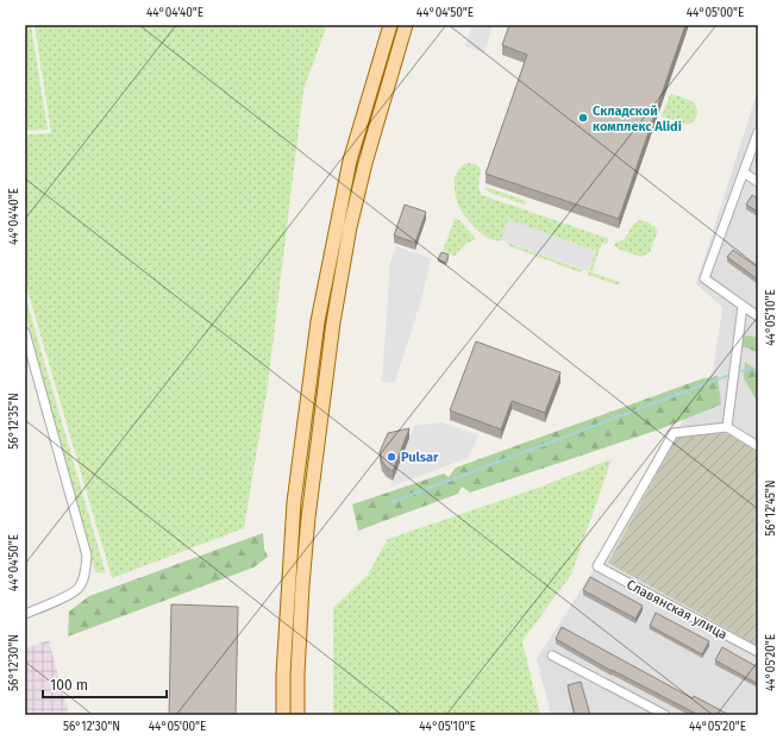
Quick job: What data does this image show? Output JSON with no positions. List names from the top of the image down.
{
  "streets": {
    "street": ["Славянская улица"]
  },
  "places": ["Складской комплекс Alidi", "Pulsar"],
  "scale_bar": "100 m",
  "coordinates": [
    "44°04'40\"E",
    "44°04'50\"E",
    "44°05'00\"E",
    "44°05'10\"E",
    "56°12'35\"N",
    "56°12'45\"N",
    "44°05'20\"E",
    "56°12'30\"N"
  ]
}
